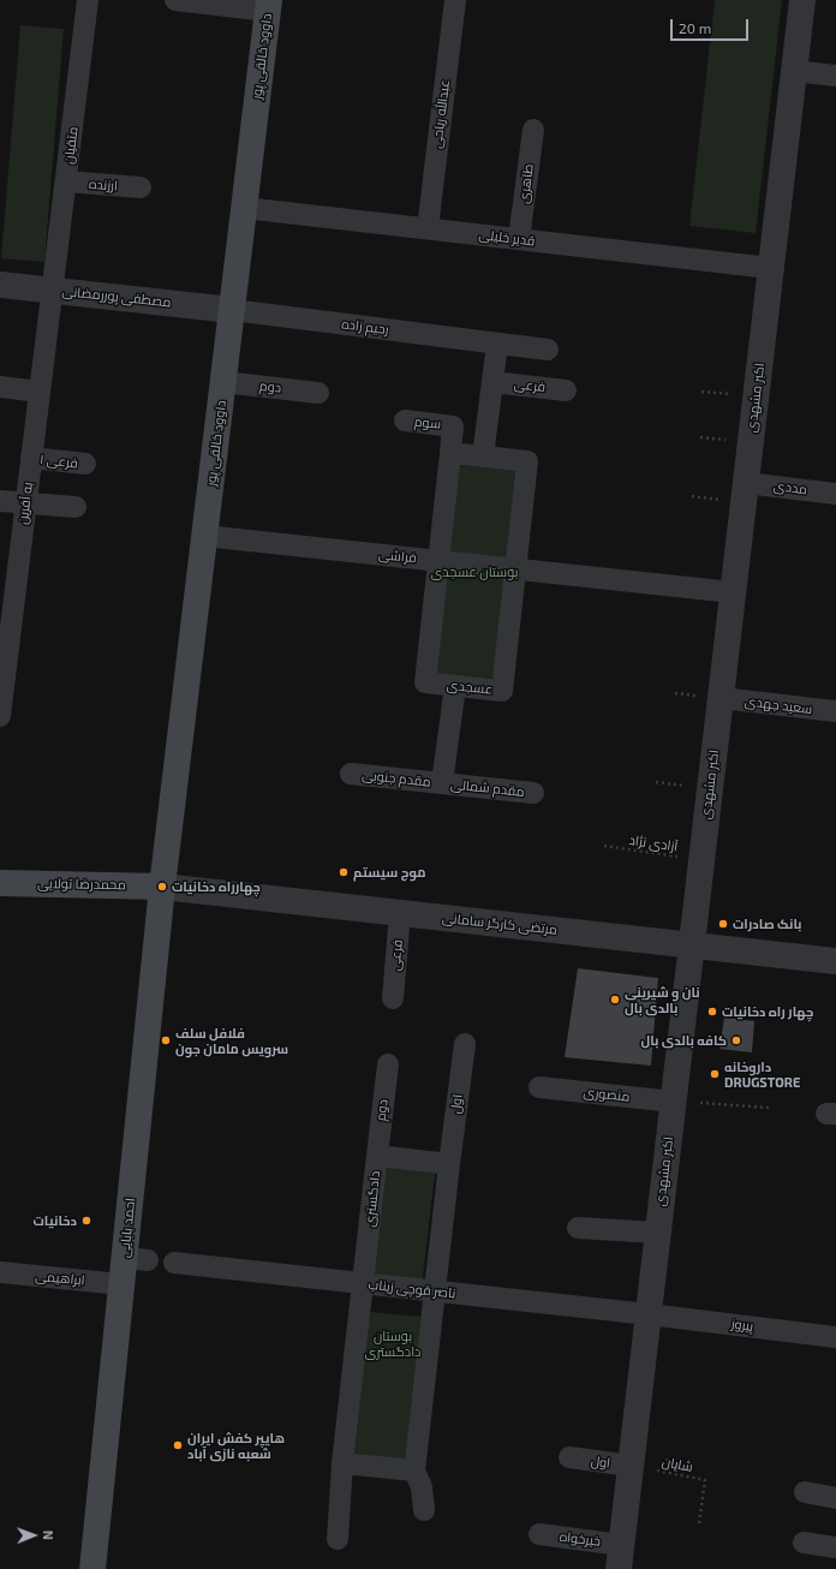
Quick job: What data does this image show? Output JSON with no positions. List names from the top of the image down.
{
  "streets": {
    "main road": ["داوود خالقی پور", "محمدرضا تولایی", "احمد بابایی"],
    "street": [
      "عبدالله ریاحی",
      "متقیان",
      "طاهری",
      "ارزنده",
      "قدیر خلیلی",
      "مصطفی پوررمضانی",
      "رحیم زاده",
      "فرعی",
      "دوم",
      "اکبر مشهدی",
      "سوم",
      "فرعی ۱",
      "مددی",
      "به آفرین",
      "فراشی",
      "عسجدی",
      "سعید جهدی",
      "مقدم جنوبی",
      "مقدم شمالی",
      "مرتضی کارگر سامانی",
      "منصوری",
      "اول",
      "دادگستری",
      "ابراهیمی",
      "ناصر قوچی زیناب",
      "پیروز",
      "خیرخواه"
    ],
    "path": ["آزادی نژاد", "شایان"]
  },
  "crossings": [
    ["داوود خالقی پور", "قدیر خلیلی"],
    ["داوود خالقی پور", "مصطفی پوررمضانی"],
    ["داوود خالقی پور", "رحیم زاده"],
    ["داوود خالقی پور", "دوم"],
    ["داوود خالقی پور", "فراشی"],
    ["داوود خالقی پور", "محمدرضا تولایی"],
    ["داوود خالقی پور", "مرتضی کارگر سامانی"],
    ["داوود خالقی پور", "احمد بابایی"],
    ["عبدالله ریاحی", "قدیر خلیلی"],
    ["متقیان", "ارزنده"],
    ["متقیان", "مصطفی پوررمضانی"],
    ["متقیان", "به آفرین"],
    ["طاهری", "قدیر خلیلی"],
    ["قدیر خلیلی", "اکبر مشهدی"],
    ["مصطفی پوررمضانی", "رحیم زاده"],
    ["مصطفی پوررمضانی", "به آفرین"],
    ["فرعی", "مرتضی کارگر سامانی"],
    ["دوم", "دادگستری"],
    ["اکبر مشهدی", "مددی"],
    ["اکبر مشهدی", "فراشی"],
    ["اکبر مشهدی", "سعید جهدی"],
    ["اکبر مشهدی", "آزادی نژاد"],
    ["اکبر مشهدی", "مرتضی کارگر سامانی"],
    ["اکبر مشهدی", "منصوری"],
    ["اکبر مشهدی", "اول"],
    ["اکبر مشهدی", "ناصر قوچی زیناب"],
    ["اکبر مشهدی", "پیروز"],
    ["اکبر مشهدی", "شایان"],
    ["اکبر مشهدی", "خیرخواه"],
    ["سوم", "عسجدی"],
    ["فرعی ۱", "به آفرین"],
    ["فراشی", "عسجدی"],
    ["مقدم جنوبی", "مقدم شمالی"],
    ["محمدرضا تولایی", "مرتضی کارگر سامانی"],
    ["محمدرضا تولایی", "احمد بابایی"],
    ["مرتضی کارگر سامانی", "احمد بابایی"],
    ["اول", "دادگستری"],
    ["اول", "شایان"],
    ["دادگستری", "ناصر قوچی زیناب"],
    ["احمد بابایی", "ابراهیمی"],
    ["ناصر قوچی زیناب", "پیروز"]
  ],
  "parks": ["بوستان عسجدی", "بوستان دادگستری"],
  "places": [
    "موج سیستم",
    "چهارراه دخانیات",
    "بانک صادرات",
    "نان و شیرینی بالدی بال",
    "چهار راه دخانیات",
    "فلافل سلف سرویس مامان جون",
    "کافه بالدی بال",
    "داروخانه DRUGSTORE",
    "دخانیات",
    "هایپر کفش ایران شعبه نازی آباد"
  ],
  "scale_bar": "20 m",
  "north": "right"
}
